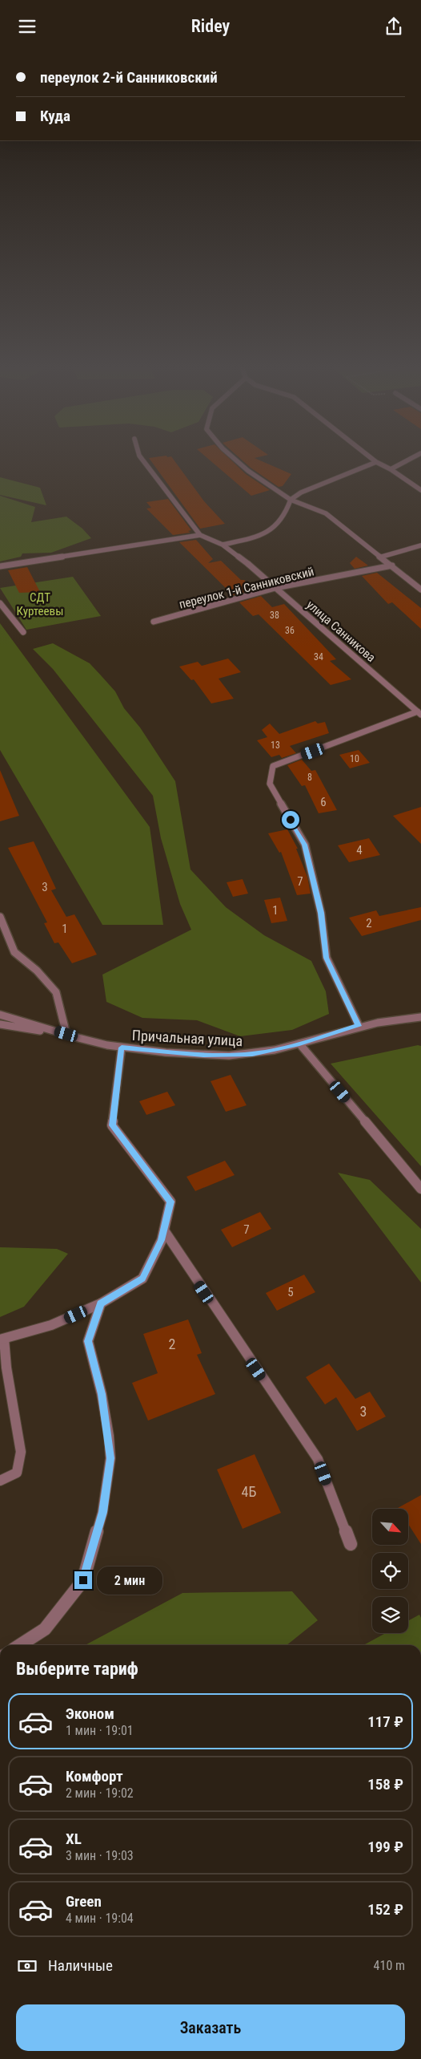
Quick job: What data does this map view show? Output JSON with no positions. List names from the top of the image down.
{
  "streets": {
    "street": ["переулок 1-й Санниковский", "улица Санникова", "Причальная улица"]
  },
  "crossings": [
    ["переулок 1-й Санниковский", "улица Санникова"]
  ],
  "parks": ["СДТ Куртеевы"],
  "house_numbers": [
    "38",
    "36",
    "34",
    "13",
    "10",
    "8",
    "6",
    "4",
    "7",
    "3",
    "1",
    "2",
    "1",
    "7",
    "5",
    "2",
    "3",
    "4Б"
  ],
  "north": "bottom right",
  "page": {
    "header": "Ridey",
    "banner": ["переулок 2-й Санниковский", "Куда"],
    "bubble": "2 мин",
    "heading": "Выберите тариф",
    "list": [
      {
        "name": "Эконом",
        "note": "1 мин · 19:01",
        "value": "117 ₽"
      },
      {
        "name": "Комфорт",
        "note": "2 мин · 19:02",
        "value": "158 ₽"
      },
      {
        "name": "XL",
        "note": "3 мин · 19:03",
        "value": "199 ₽"
      },
      {
        "name": "Green",
        "note": "4 мин · 19:04",
        "value": "152 ₽"
      }
    ],
    "pay": ["Наличные", "410 m"],
    "buttons": "Заказать"
  }
}
